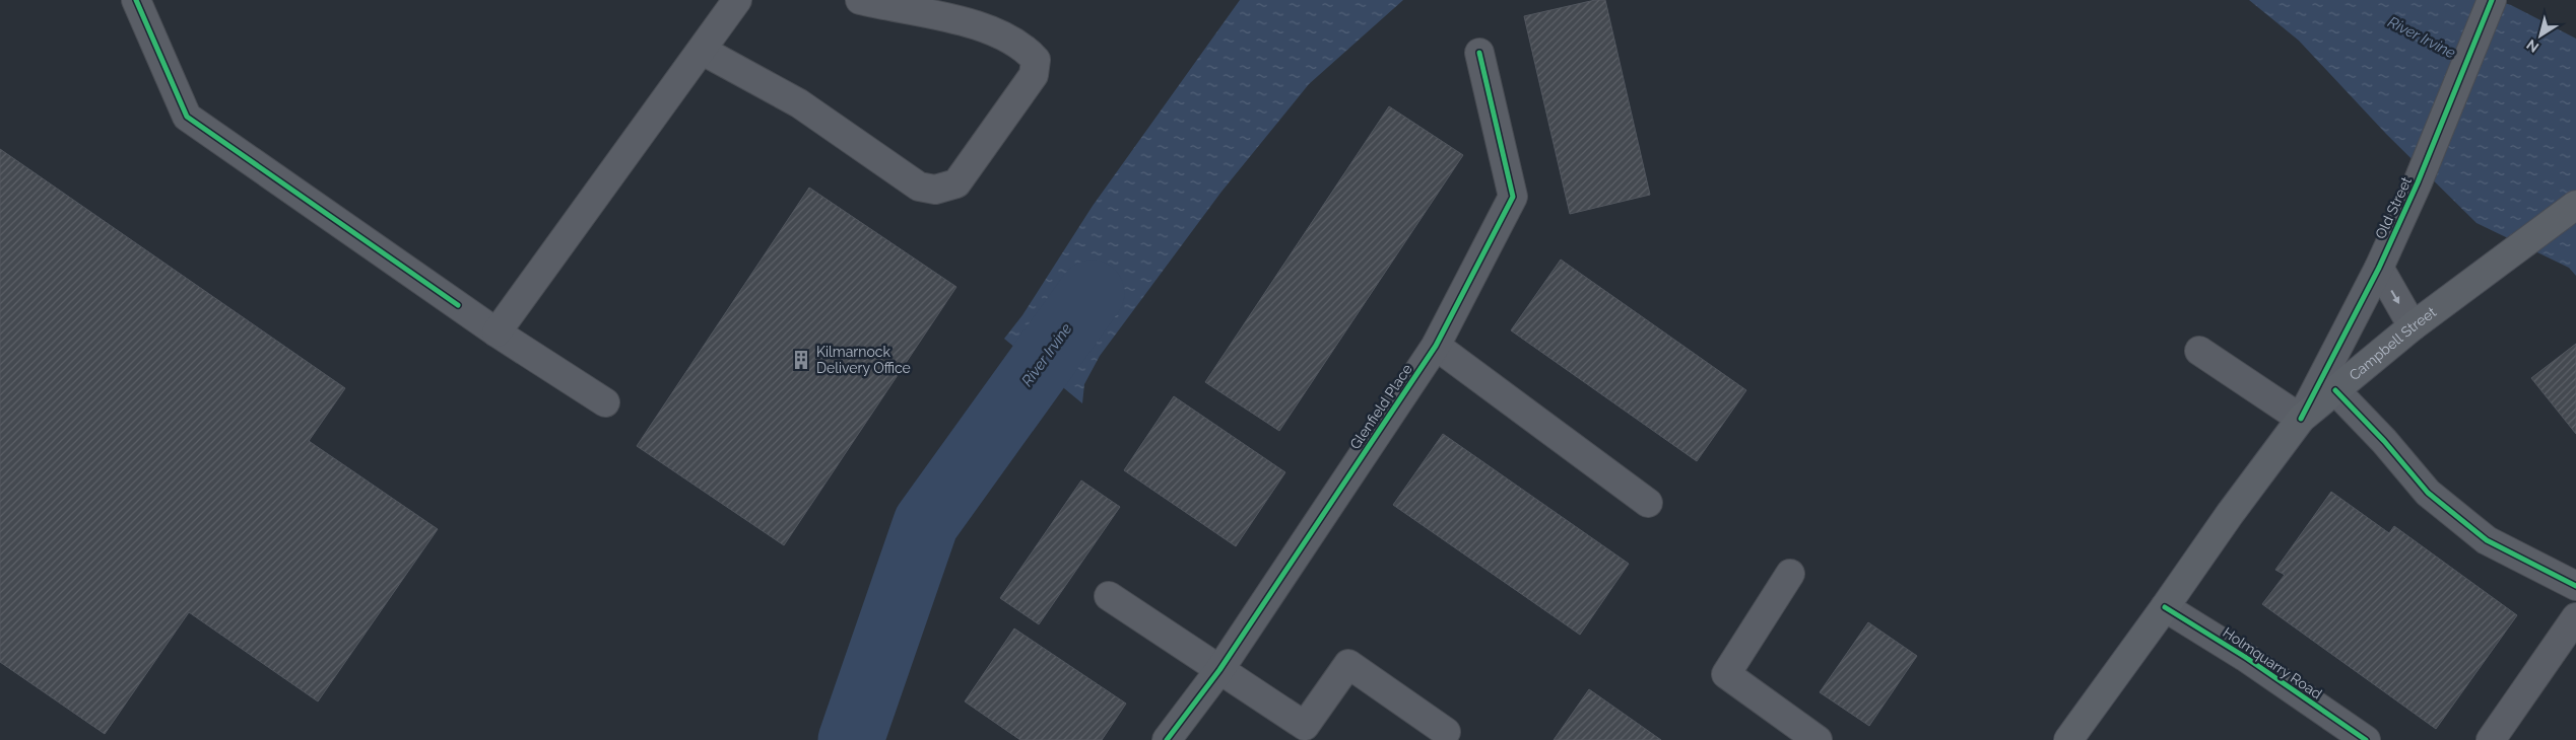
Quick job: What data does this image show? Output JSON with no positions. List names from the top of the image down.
{
  "streets": {
    "main road": ["Campbell Street"],
    "street": ["Old Street", "Glenfield Place", "Holmquarry Road"]
  },
  "crossings": [
    ["Old Street", "Campbell Street"],
    ["Campbell Street", "Holmquarry Road"]
  ],
  "water": ["River Irvine"],
  "places": {
    "building": ["Kilmarnock Delivery Office"]
  },
  "north": "bottom left"
}
